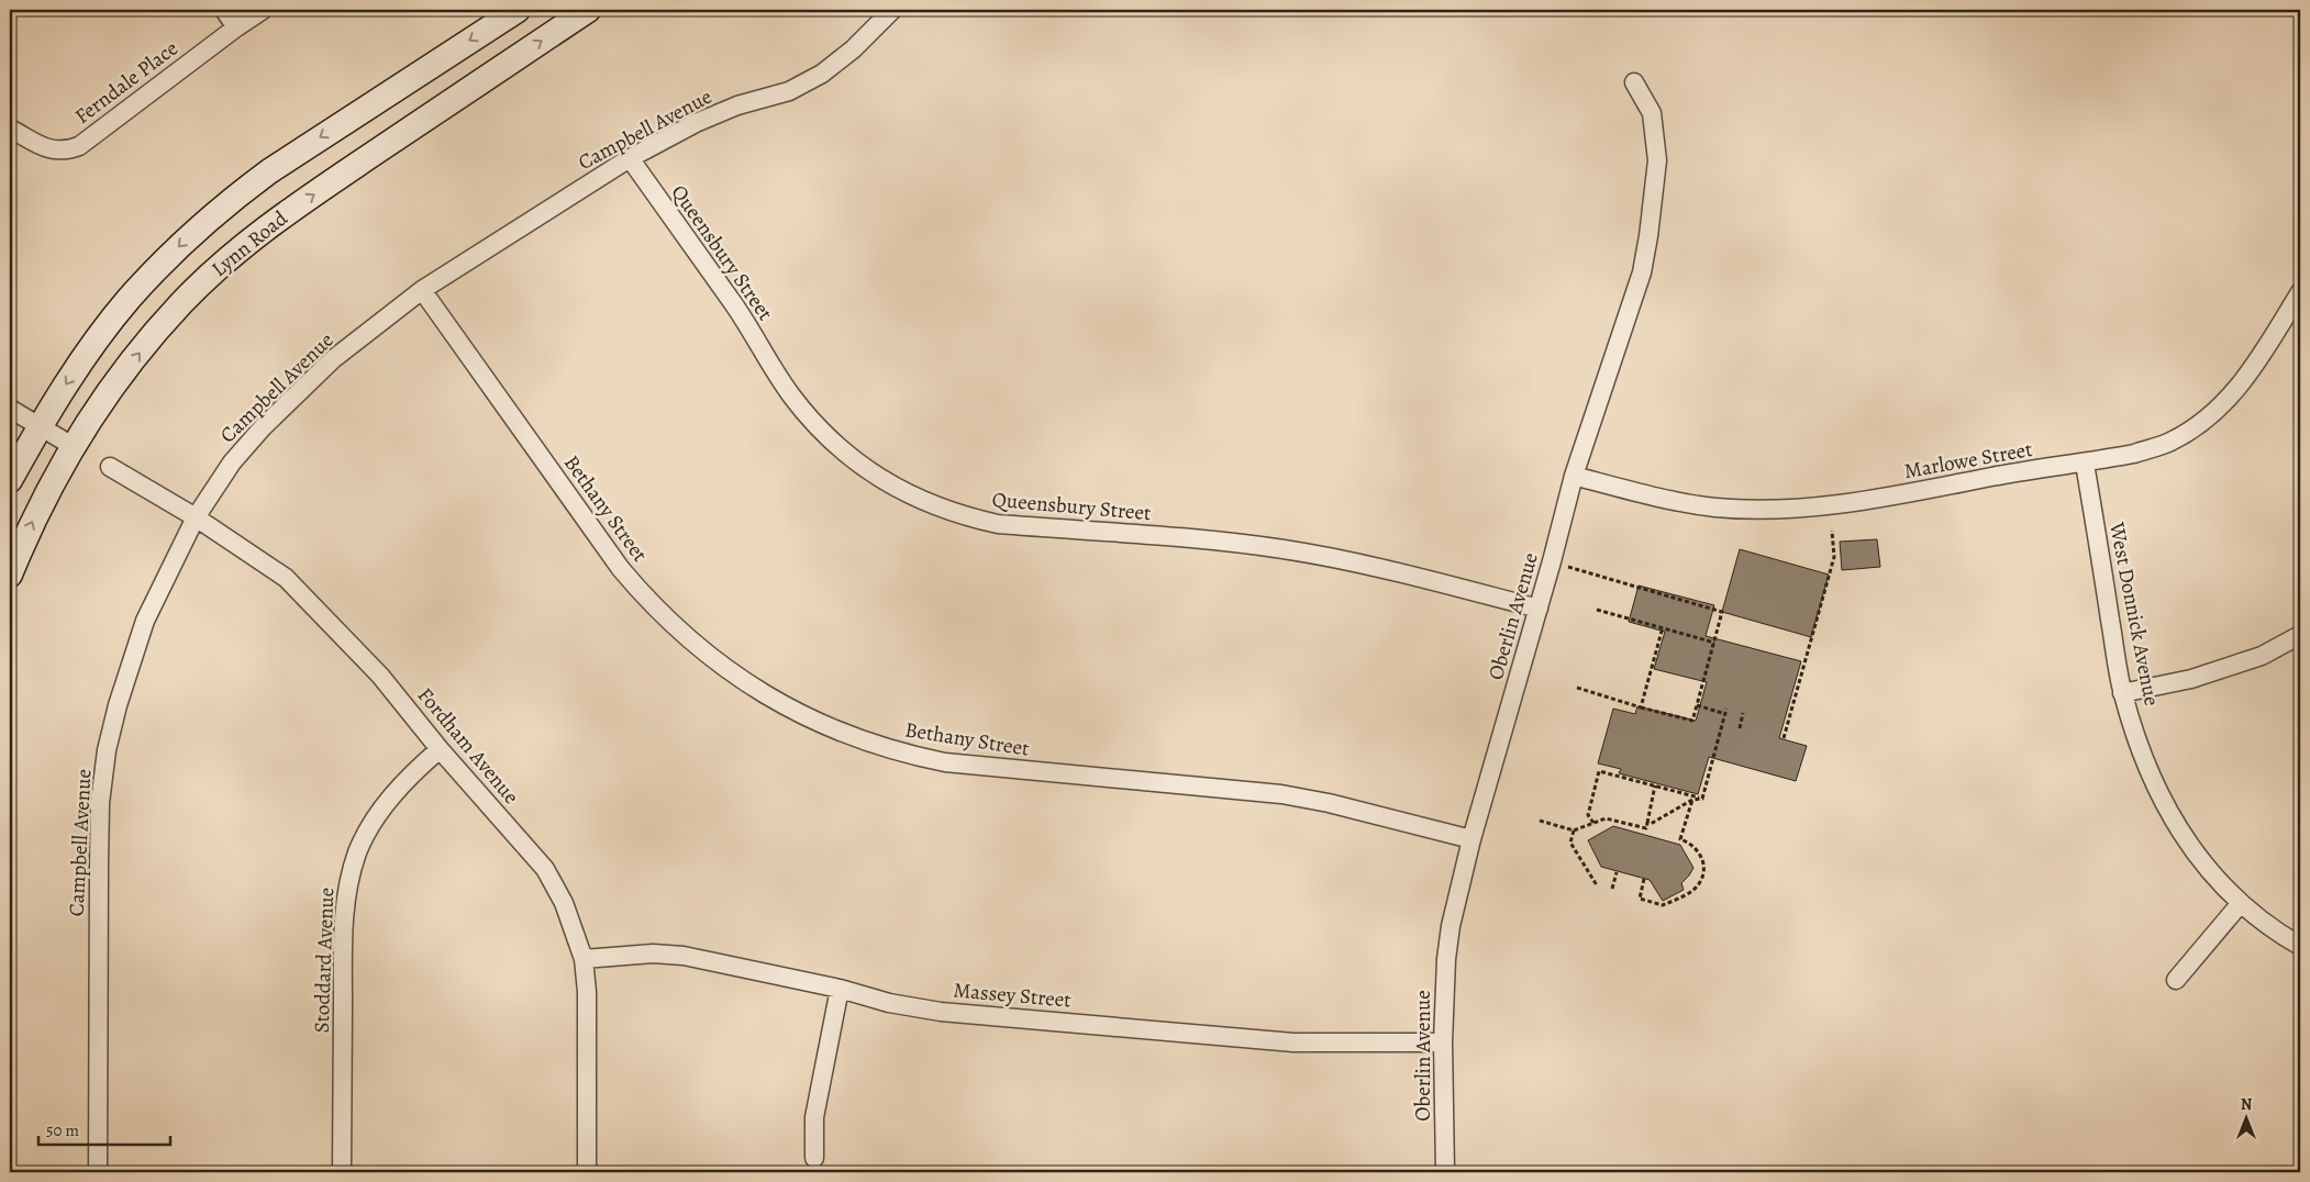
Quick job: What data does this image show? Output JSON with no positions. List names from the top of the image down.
{
  "streets": {
    "main road": ["Lynn Road"],
    "street": [
      "Ferndale Place",
      "Campbell Avenue",
      "Queensbury Street",
      "Marlowe Street",
      "Bethany Street",
      "West Donnick Avenue",
      "Oberlin Avenue",
      "Fordham Avenue",
      "Stoddard Avenue",
      "Massey Street"
    ]
  },
  "crossings": [
    ["Campbell Avenue", "Queensbury Street"],
    ["Campbell Avenue", "Bethany Street"],
    ["Campbell Avenue", "Fordham Avenue"],
    ["Queensbury Street", "Oberlin Avenue"],
    ["Marlowe Street", "West Donnick Avenue"],
    ["Marlowe Street", "Oberlin Avenue"],
    ["Bethany Street", "Oberlin Avenue"],
    ["Oberlin Avenue", "Massey Street"],
    ["Fordham Avenue", "Stoddard Avenue"],
    ["Fordham Avenue", "Massey Street"]
  ],
  "scale_bar": "50 m",
  "north": "top"
}
